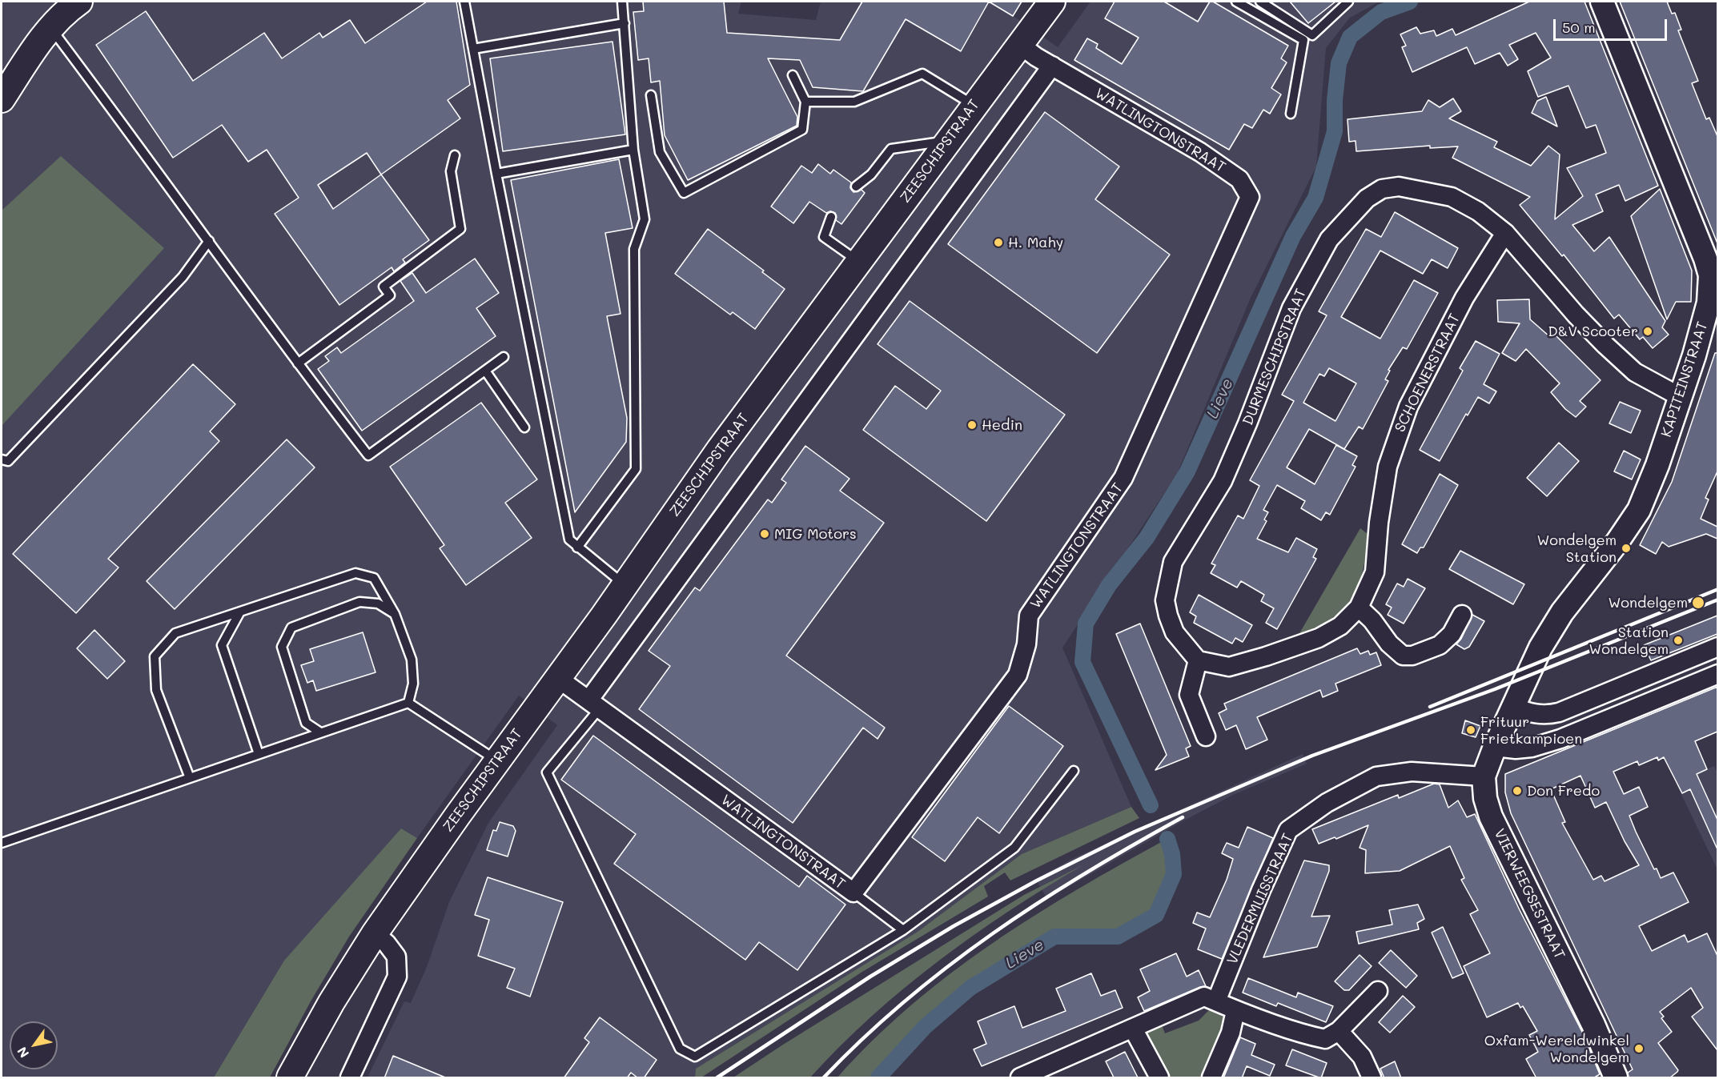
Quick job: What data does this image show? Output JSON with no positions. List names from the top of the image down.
{
  "streets": {
    "main road": ["ZEESCHIPSTRAAT"],
    "street": [
      "WATLINGTONSTRAAT",
      "DURMESCHIPSTRAAT",
      "SCHOENERSTRAAT",
      "KAPITEINSTRAAT",
      "VIERWEEGSESTRAAT",
      "VLEDERMUISSTRAAT"
    ]
  },
  "crossings": [
    ["WATLINGTONSTRAAT", "ZEESCHIPSTRAAT"],
    ["DURMESCHIPSTRAAT", "SCHOENERSTRAAT"],
    ["DURMESCHIPSTRAAT", "KAPITEINSTRAAT"],
    ["KAPITEINSTRAAT", "VIERWEEGSESTRAAT"],
    ["VIERWEEGSESTRAAT", "VLEDERMUISSTRAAT"]
  ],
  "water": ["Lieve"],
  "places": [
    "H. Mahy",
    "D&V Scooter",
    "Hedin",
    "MIG Motors",
    "Wondelgem Station",
    "Wondelgem",
    "Station Wondelgem",
    "Frituur Frietkampioen",
    "Don Fredo",
    "Oxfam-Wereldwinkel Wondelgem"
  ],
  "scale_bar": "50 m",
  "north": "bottom left"
}
